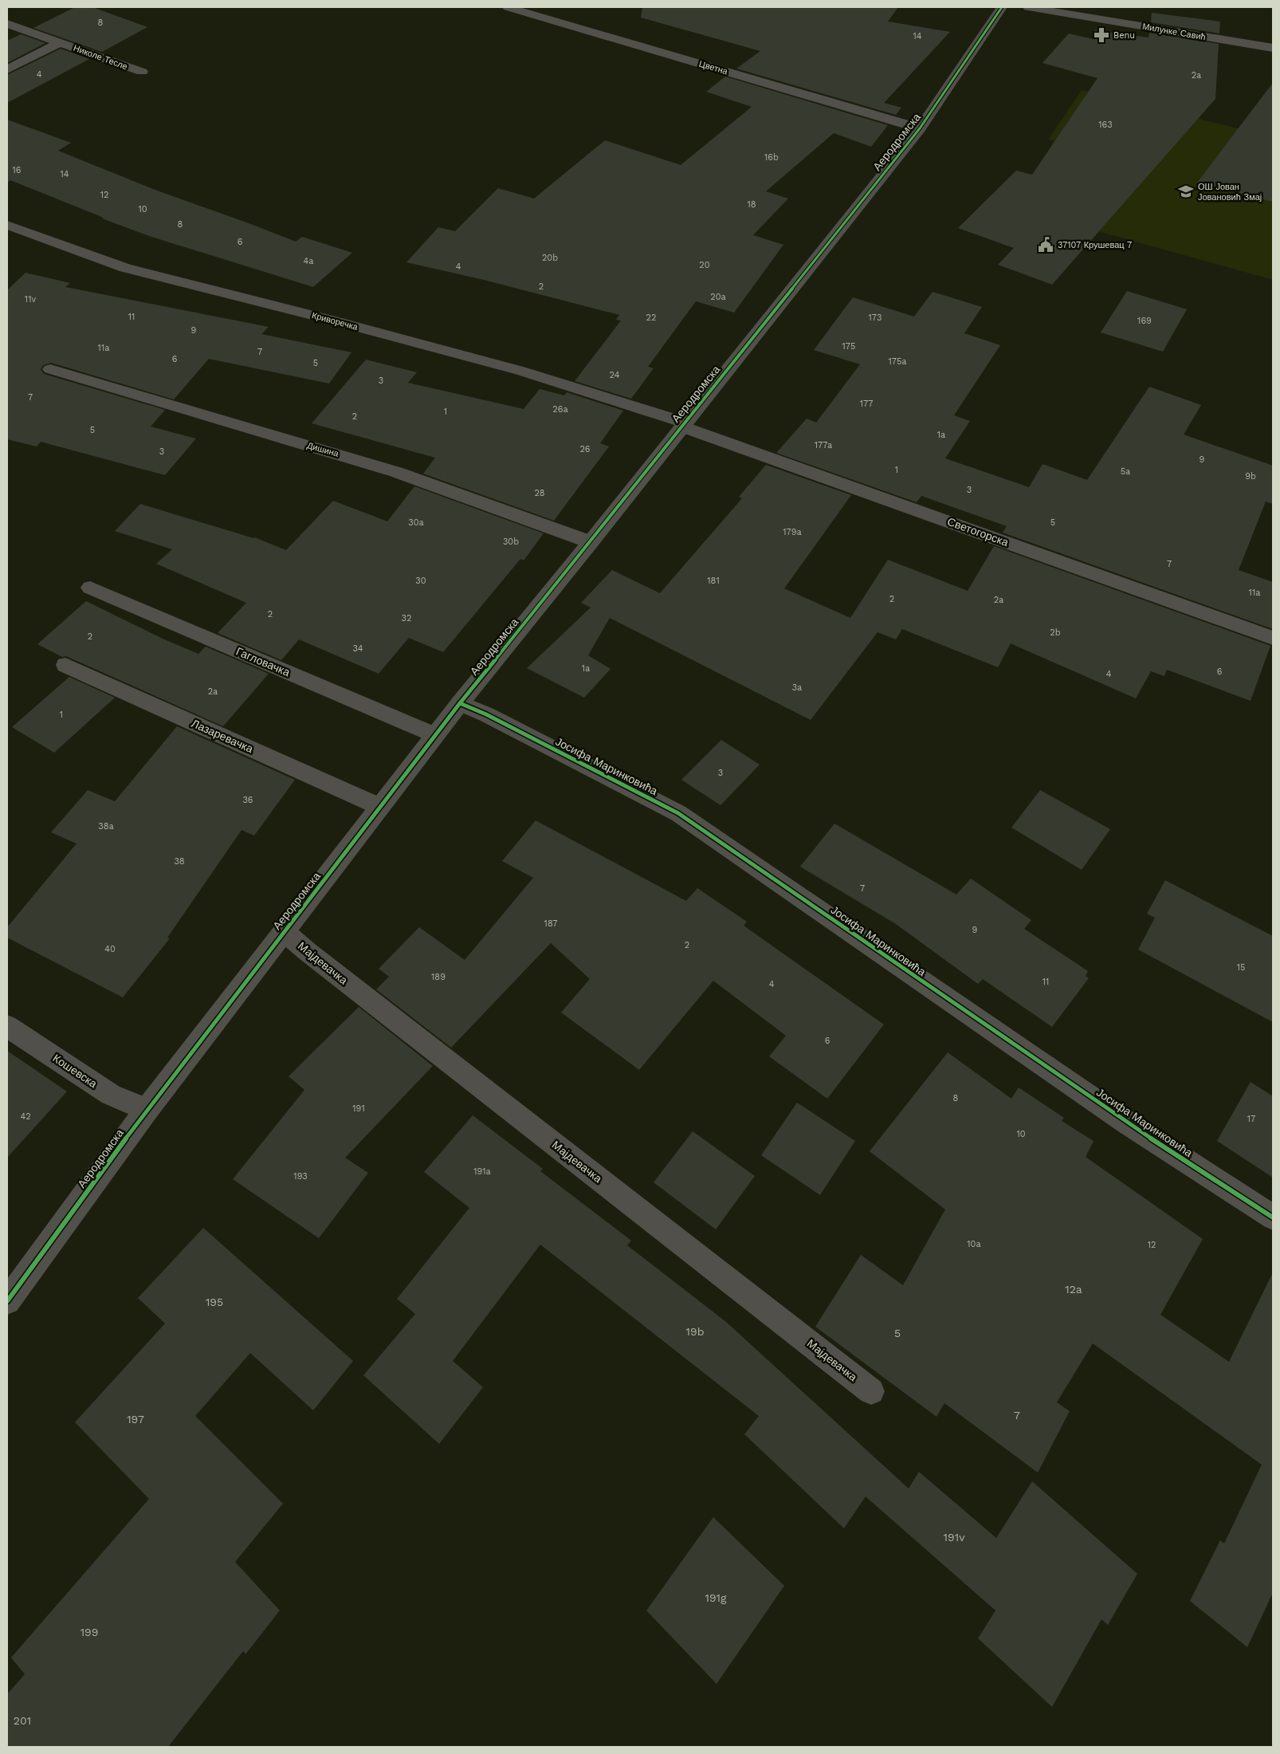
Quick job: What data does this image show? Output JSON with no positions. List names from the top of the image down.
{
  "streets": {
    "street": [
      "Милунке Савић",
      "Николе Тесле",
      "Цветна",
      "Аеродромска",
      "Криворечка",
      "Дишина",
      "Светогорска",
      "Гагловачка",
      "Лазаревачка",
      "Јосифа Маринковића",
      "Мајдевачка",
      "Кошевска"
    ]
  },
  "crossings": [
    ["Цветна", "Аеродромска"],
    ["Аеродромска", "Криворечка"],
    ["Аеродромска", "Дишина"],
    ["Аеродромска", "Светогорска"],
    ["Аеродромска", "Гагловачка"],
    ["Аеродромска", "Лазаревачка"],
    ["Аеродромска", "Јосифа Маринковића"],
    ["Аеродромска", "Мајдевачка"],
    ["Аеродромска", "Кошевска"],
    ["Криворечка", "Светогорска"]
  ],
  "places": {
    "pharmacy": ["Benu"],
    "school or university": ["ОШ Јован Јовановић Змај"],
    "public building": ["37107 Крушевац 7"]
  },
  "house_numbers": [
    "8",
    "14",
    "4",
    "2a",
    "163",
    "16b",
    "16",
    "14",
    "12",
    "18",
    "10",
    "8",
    "6",
    "20b",
    "4a",
    "20",
    "4",
    "2",
    "20a",
    "11v",
    "11",
    "22",
    "173",
    "169",
    "9",
    "175",
    "11a",
    "7",
    "6",
    "175a",
    "5",
    "24",
    "3",
    "7",
    "177",
    "26a",
    "1",
    "2",
    "5",
    "1a",
    "177a",
    "26",
    "3",
    "9",
    "1",
    "5a",
    "9b",
    "3",
    "28",
    "30a",
    "5",
    "179a",
    "30b",
    "7",
    "30",
    "181",
    "11a",
    "2",
    "2a",
    "2",
    "32",
    "2b",
    "2",
    "34",
    "1a",
    "6",
    "4",
    "3a",
    "2a",
    "1",
    "3",
    "36",
    "38a",
    "38",
    "7",
    "187",
    "9",
    "2",
    "40",
    "15",
    "189",
    "11",
    "4",
    "6",
    "8",
    "191",
    "42",
    "17",
    "10",
    "191a",
    "193",
    "10a",
    "12",
    "12a",
    "195",
    "19b",
    "5",
    "7",
    "197",
    "191v",
    "191g",
    "199",
    "201"
  ]
}
